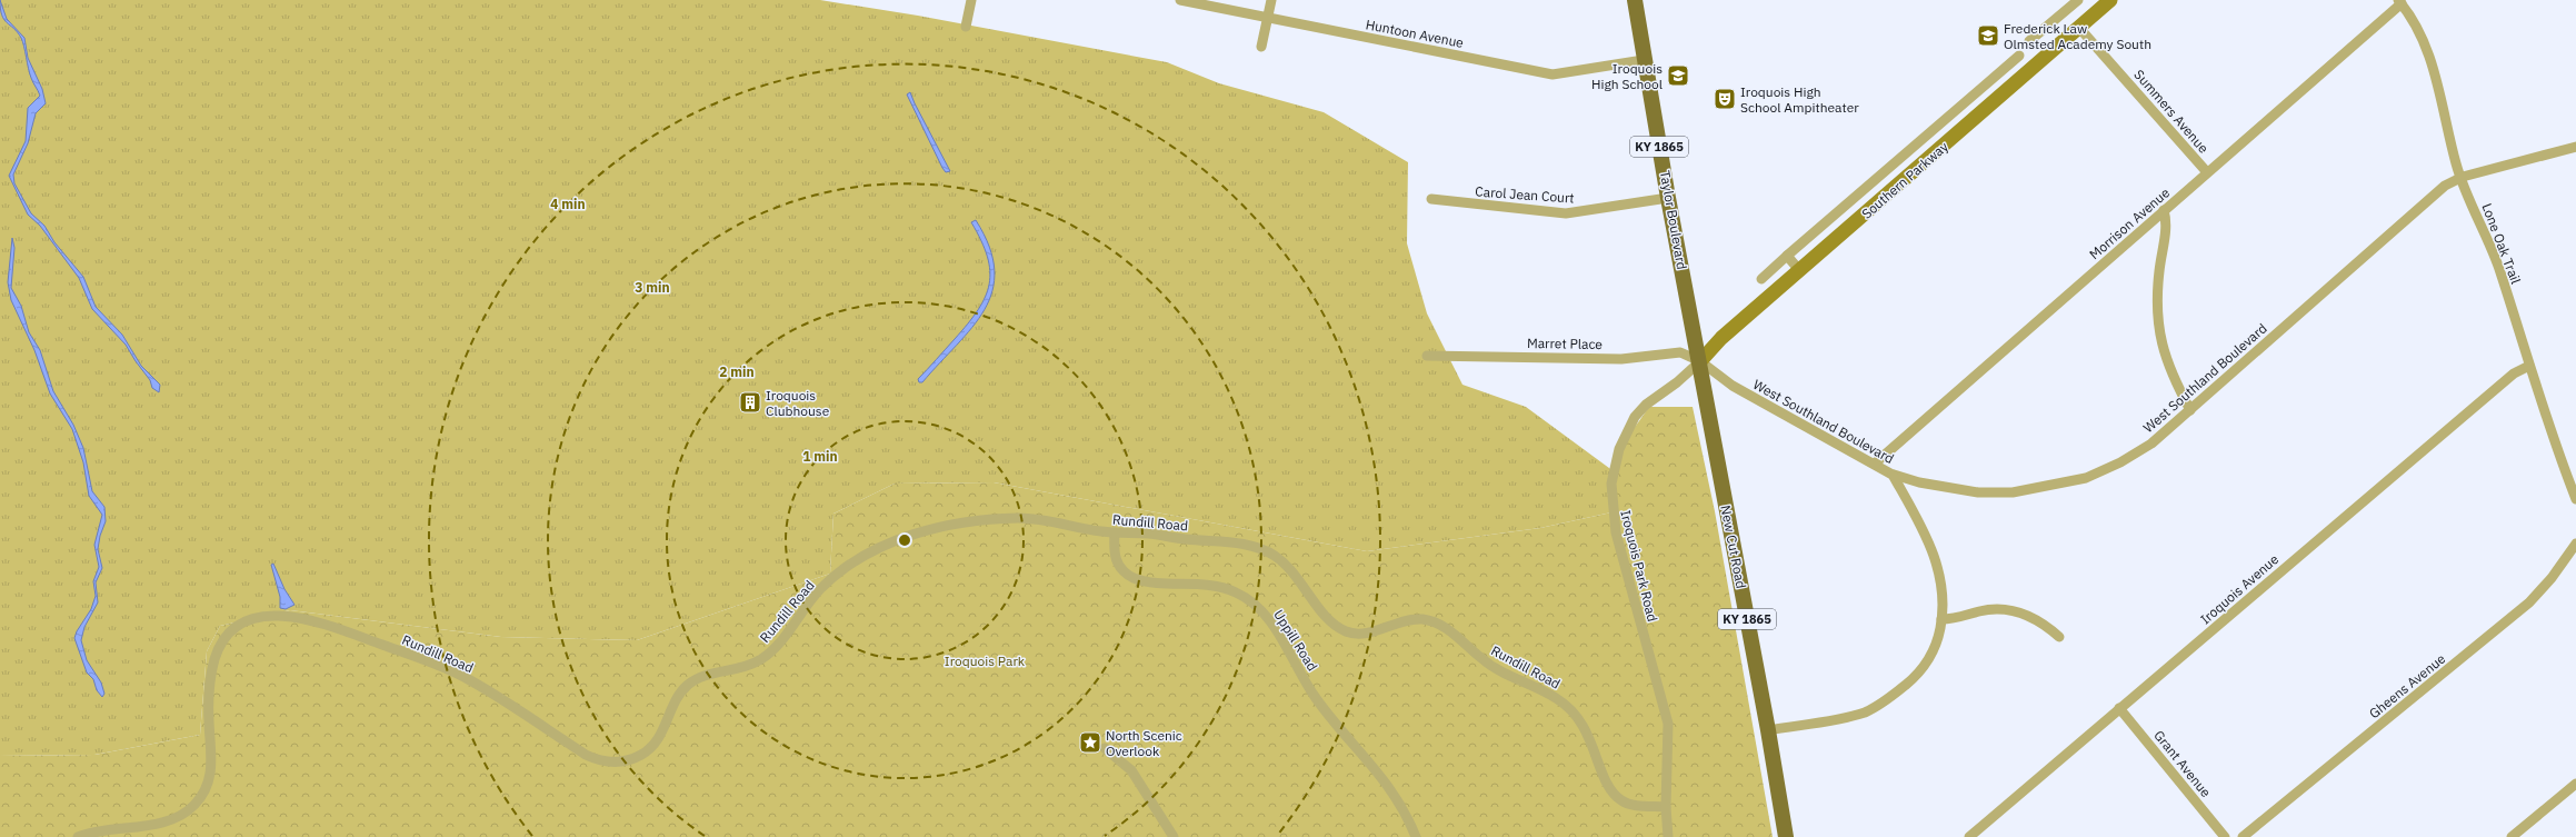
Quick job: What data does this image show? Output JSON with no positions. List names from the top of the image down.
{
  "streets": {
    "main road": [
      "KY 1865",
      "Southern Parkway",
      "Taylor Boulevard",
      "New Cut Road"
    ],
    "street": [
      "Huntoon Avenue",
      "Summers Avenue",
      "Carol Jean Court",
      "Morrison Avenue",
      "Lone Oak Trail",
      "Marret Place",
      "West Southland Boulevard",
      "Rundill Road",
      "Iroquois Park Road",
      "Iroquois Avenue",
      "Uppill Road",
      "Gheens Avenue",
      "Grant Avenue"
    ]
  },
  "crossings": [
    ["Huntoon Avenue", "Taylor Boulevard"],
    ["Summers Avenue", "Southern Parkway"],
    ["Summers Avenue", "Morrison Avenue"],
    ["Southern Parkway", "Taylor Boulevard"],
    ["Southern Parkway", "Marret Place"],
    ["Southern Parkway", "West Southland Boulevard"],
    ["Southern Parkway", "New Cut Road"],
    ["Southern Parkway", "Iroquois Park Road"],
    ["Carol Jean Court", "Taylor Boulevard"],
    ["Taylor Boulevard", "Marret Place"],
    ["Taylor Boulevard", "West Southland Boulevard"],
    ["Taylor Boulevard", "New Cut Road"],
    ["Taylor Boulevard", "Iroquois Park Road"],
    ["Morrison Avenue", "Lone Oak Trail"],
    ["Morrison Avenue", "West Southland Boulevard"],
    ["Lone Oak Trail", "West Southland Boulevard"],
    ["Lone Oak Trail", "Iroquois Avenue"],
    ["Marret Place", "West Southland Boulevard"],
    ["Marret Place", "New Cut Road"],
    ["Marret Place", "Iroquois Park Road"],
    ["West Southland Boulevard", "New Cut Road"],
    ["West Southland Boulevard", "Iroquois Park Road"],
    ["Rundill Road", "Iroquois Park Road"],
    ["Rundill Road", "Uppill Road"],
    ["New Cut Road", "Iroquois Park Road"],
    ["Iroquois Avenue", "Grant Avenue"]
  ],
  "parks": ["Iroquois Park"],
  "places": {
    "school or university": ["Frederick Law Olmsted Academy South", "Iroquois High School"],
    "theatre": ["Iroquois High School Ampitheater"],
    "building": ["Iroquois Clubhouse"],
    "place": ["North Scenic Overlook"]
  },
  "rings": [
    "4 min",
    "3 min",
    "2 min",
    "1 min"
  ]
}
